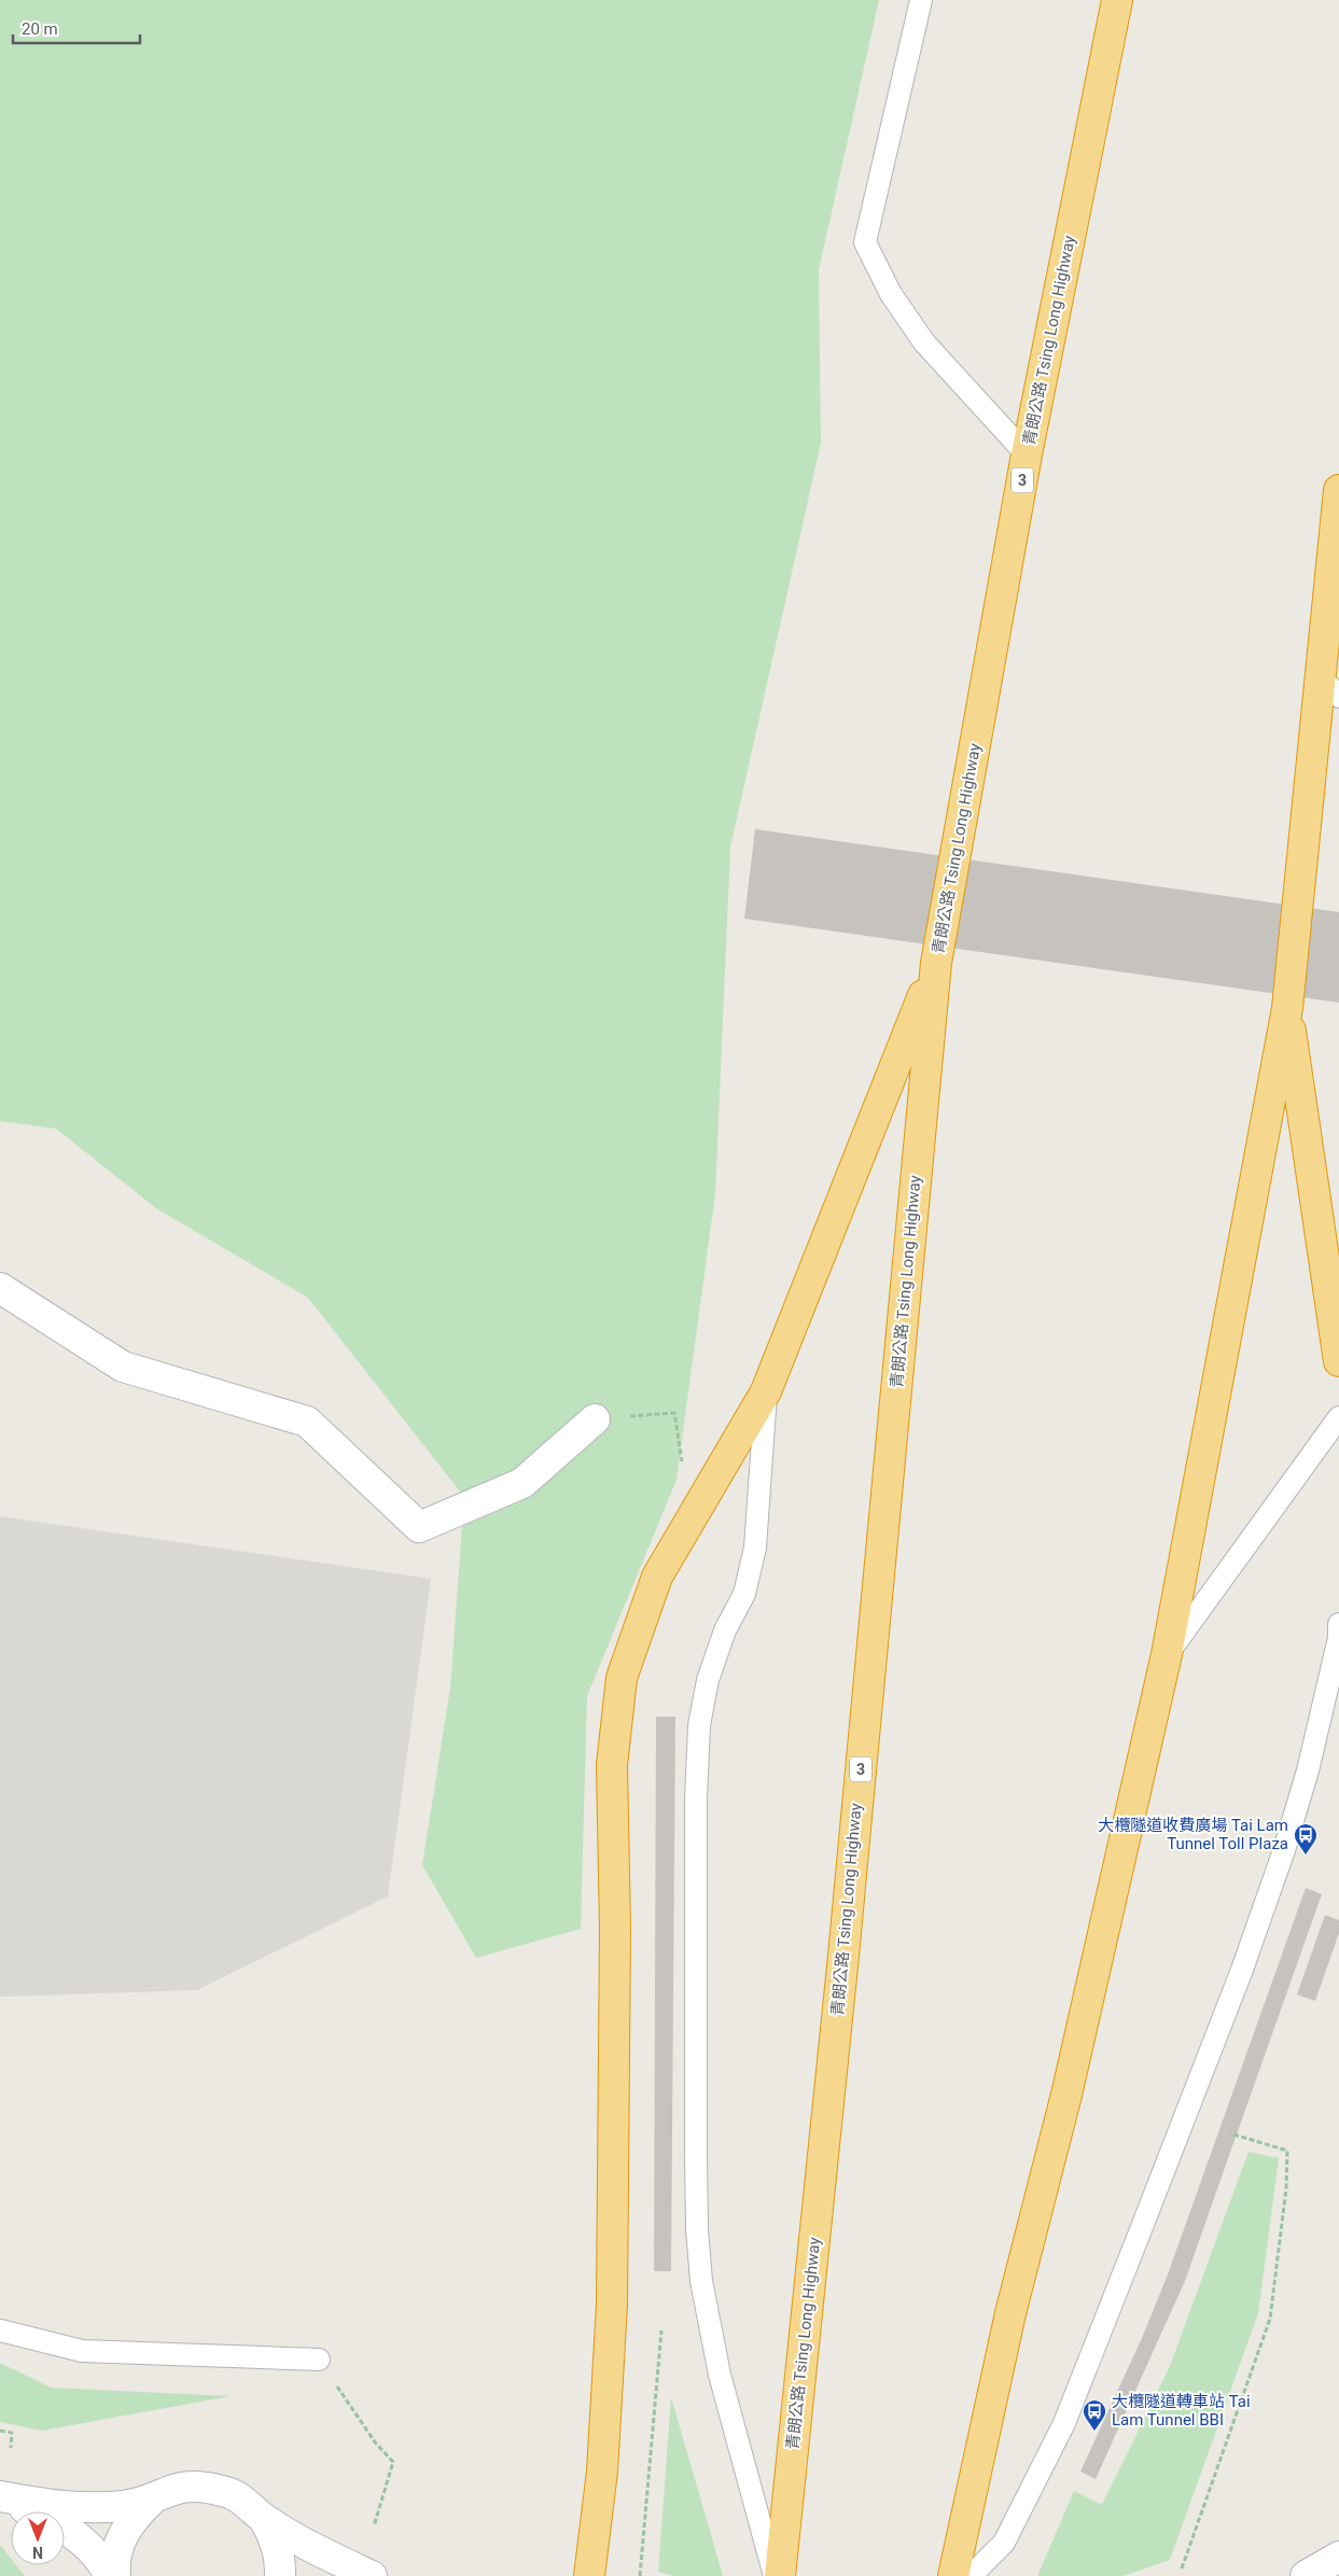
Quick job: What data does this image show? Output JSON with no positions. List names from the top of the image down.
{
  "streets": {
    "highway": ["青朗公路 Tsing Long Highway", "3"]
  },
  "places": {
    "bus stop": ["大欖隧道收費廣場 Tai Lam Tunnel Toll Plaza", "大欖隧道轉車站 Tai Lam Tunnel BBI"]
  },
  "scale_bar": "20 m",
  "north": "bottom"
}
